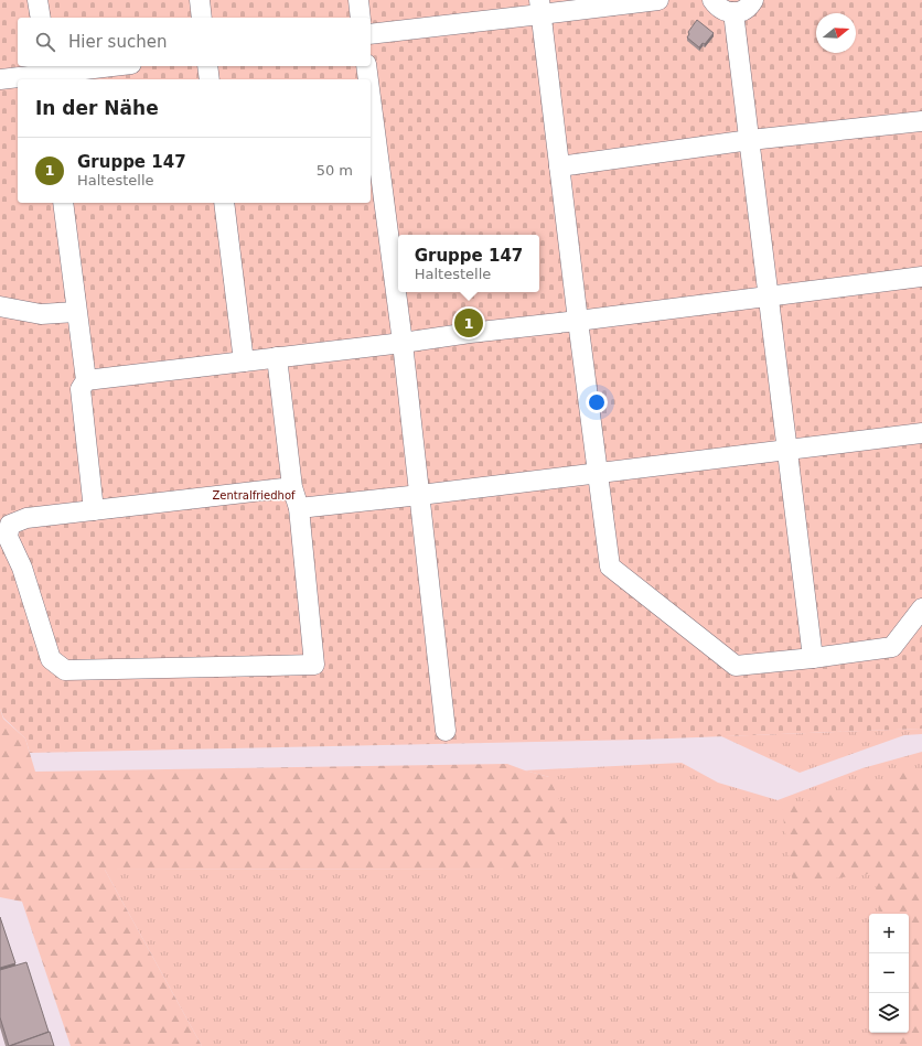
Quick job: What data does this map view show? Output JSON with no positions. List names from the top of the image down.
{
  "parks": ["Zentralfriedhof"],
  "north": "right",
  "page": {
    "search": "Hier suchen",
    "heading": "In der Nähe",
    "list": [
      {
        "mark": "1",
        "name": "Gruppe 147",
        "note": "Haltestelle",
        "value": "50 m"
      }
    ],
    "popup": ["Gruppe 147", "Haltestelle"],
    "pins": "1",
    "map_buttons": ["+", "−"]
  }
}
